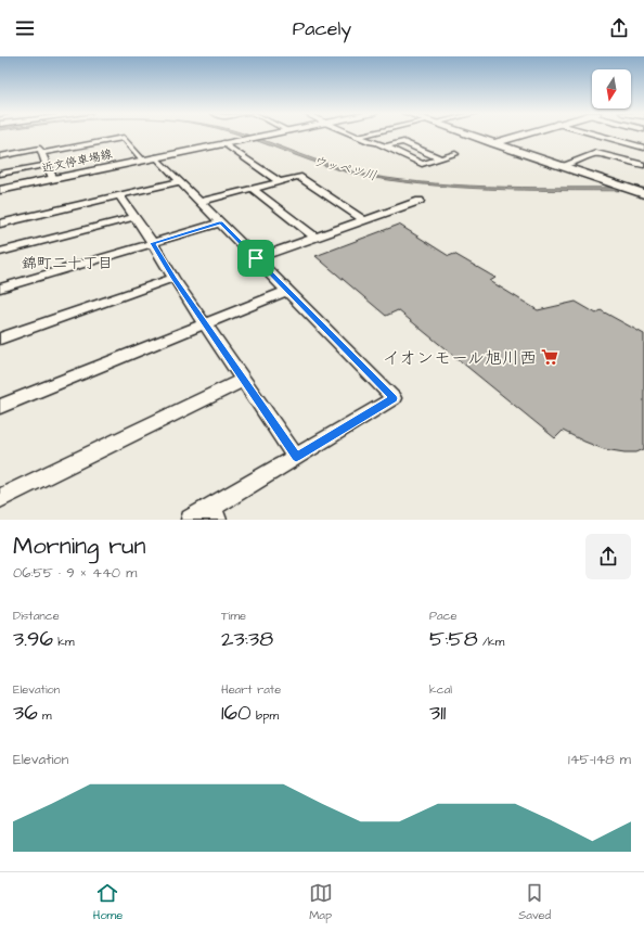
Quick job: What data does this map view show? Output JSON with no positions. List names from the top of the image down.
{
  "streets": {
    "main road": ["近文停車場線"]
  },
  "districts": ["錦町二十丁目"],
  "water": ["ウッペツ川"],
  "places": {
    "supermarket": ["イオンモール旭川西"]
  },
  "north": "bottom",
  "page": {
    "header": "Pacely",
    "heading": ["Morning run", "06:55 · 9 × 440 m"],
    "stats": [
      ["Distance", "3.96 km"],
      ["Time", "23:38"],
      ["Pace", "5:58 /km"],
      ["Elevation", "36 m"],
      ["Heart rate", "160 bpm"],
      ["kcal", "311"]
    ],
    "chart": ["Elevation", "145–148 m"],
    "tabs": ["Home", "Map", "Saved"]
  }
}
